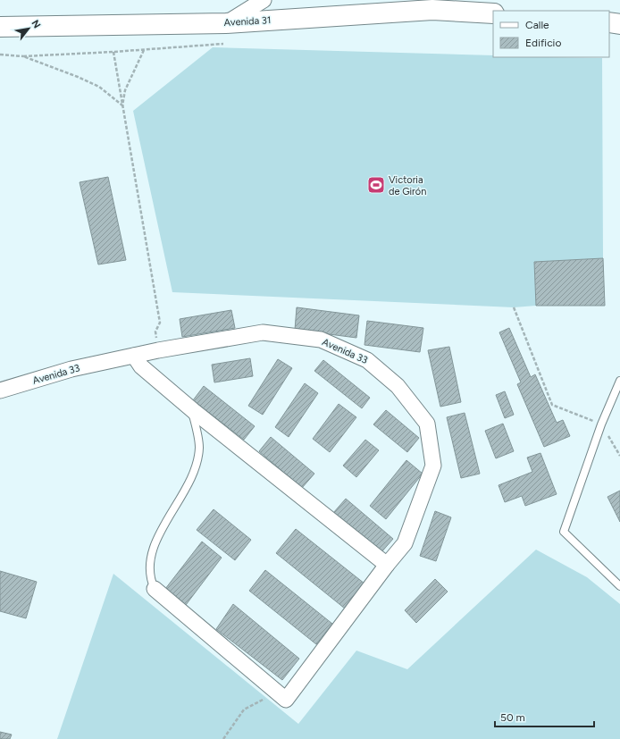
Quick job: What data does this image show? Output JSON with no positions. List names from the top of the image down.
{
  "streets": {
    "main road": ["Avenida 31"],
    "street": ["Avenida 33"]
  },
  "places": {
    "sports": ["Victoria de Girón"]
  },
  "legend": ["Calle", "Edificio"],
  "scale_bar": "50 m",
  "north": "top right"
}
